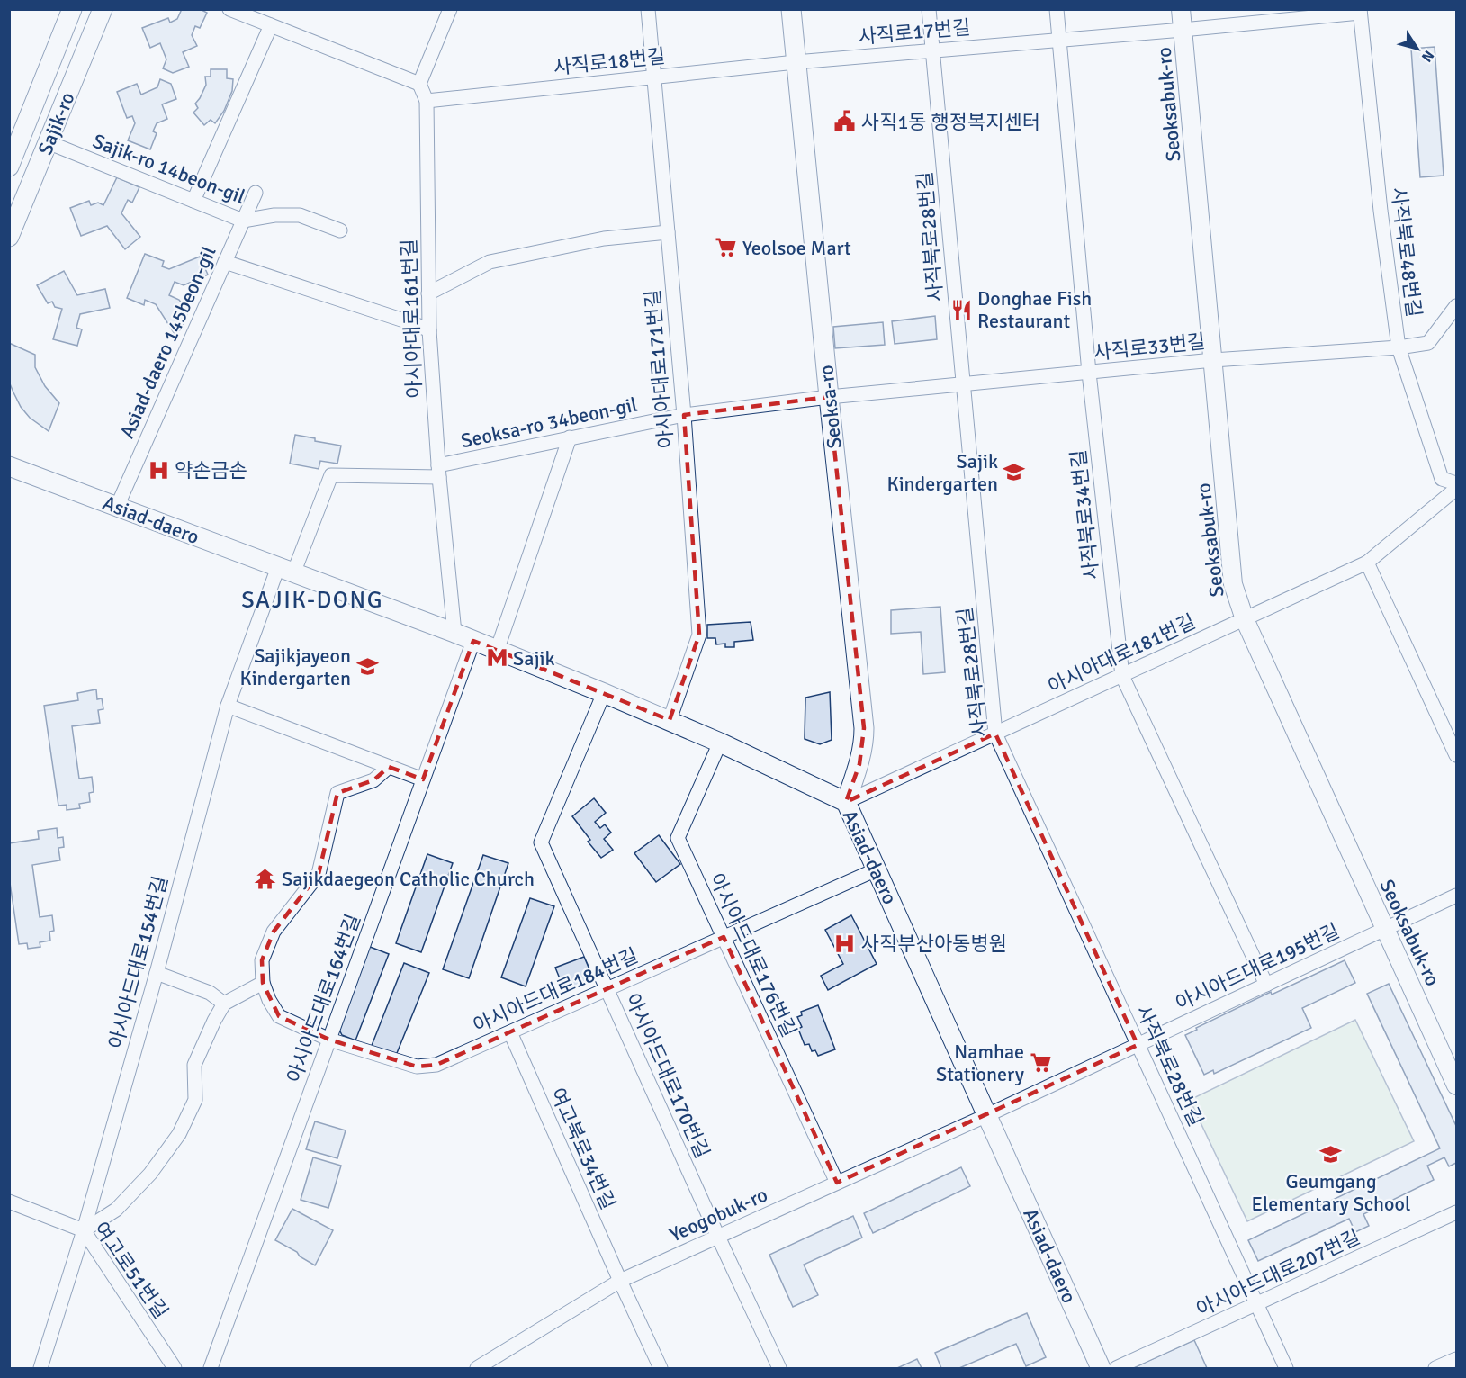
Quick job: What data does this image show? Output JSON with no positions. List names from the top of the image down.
{
  "streets": {
    "main road": ["Sajik-ro", "Seoksa-ro", "Asiad-daero"],
    "street": [
      "사직로17번길",
      "사직로18번길",
      "Seoksabuk-ro",
      "Sajik-ro 14beon-gil",
      "사직북로28번길",
      "사직북로48번길",
      "아시아대로161번길",
      "Asiad-daero 145beon-gil",
      "사직로33번길",
      "아시아대로171번길",
      "Seoksa-ro 34beon-gil",
      "사직북로34번길",
      "아시아대로181번길",
      "아시아드대로176번길",
      "아시아드대로154번길",
      "아시아드대로195번길",
      "아시아드대로184번길",
      "아시아드대로164번길",
      "아시아드대로170번길",
      "여고북로34번길",
      "Yeogobuk-ro",
      "여고로51번길",
      "아시아드대로207번길"
    ]
  },
  "crossings": [
    ["사직로17번길", "사직로18번길"],
    ["사직로17번길", "Seoksabuk-ro"],
    ["사직로17번길", "사직북로28번길"],
    ["사직로17번길", "사직북로48번길"],
    ["사직로17번길", "Seoksa-ro"],
    ["사직로17번길", "사직북로34번길"],
    ["사직로18번길", "아시아대로161번길"],
    ["사직로18번길", "아시아대로171번길"],
    ["사직로18번길", "Seoksa-ro"],
    ["Seoksabuk-ro", "사직로33번길"],
    ["Seoksabuk-ro", "아시아대로181번길"],
    ["Seoksabuk-ro", "아시아드대로195번길"],
    ["Sajik-ro", "Sajik-ro 14beon-gil"],
    ["Sajik-ro 14beon-gil", "Asiad-daero 145beon-gil"],
    ["사직북로28번길", "사직로33번길"],
    ["사직북로28번길", "아시아대로181번길"],
    ["사직북로28번길", "아시아드대로195번길"],
    ["사직북로28번길", "아시아드대로207번길"],
    ["사직북로48번길", "사직로33번길"],
    ["아시아대로161번길", "Seoksa-ro 34beon-gil"],
    ["아시아대로161번길", "Asiad-daero"],
    ["Asiad-daero 145beon-gil", "Asiad-daero"],
    ["사직로33번길", "Seoksa-ro"],
    ["사직로33번길", "Seoksa-ro 34beon-gil"],
    ["사직로33번길", "사직북로34번길"],
    ["아시아대로171번길", "Seoksa-ro 34beon-gil"],
    ["아시아대로171번길", "Asiad-daero"],
    ["Seoksa-ro", "Seoksa-ro 34beon-gil"],
    ["Seoksa-ro", "Asiad-daero"],
    ["Seoksa-ro", "아시아대로181번길"],
    ["Seoksa-ro 34beon-gil", "Asiad-daero"],
    ["Seoksa-ro 34beon-gil", "아시아드대로154번길"],
    ["사직북로34번길", "아시아대로181번길"],
    ["사직북로34번길", "아시아드대로195번길"],
    ["Asiad-daero", "아시아대로181번길"],
    ["Asiad-daero", "아시아드대로176번길"],
    ["Asiad-daero", "아시아드대로154번길"],
    ["Asiad-daero", "아시아드대로195번길"],
    ["Asiad-daero", "아시아드대로184번길"],
    ["Asiad-daero", "아시아드대로164번길"],
    ["Asiad-daero", "아시아드대로170번길"],
    ["Asiad-daero", "Yeogobuk-ro"],
    ["아시아드대로176번길", "아시아드대로184번길"],
    ["아시아드대로176번길", "Yeogobuk-ro"],
    ["아시아드대로154번길", "여고로51번길"],
    ["아시아드대로195번길", "Yeogobuk-ro"],
    ["아시아드대로184번길", "아시아드대로164번길"],
    ["아시아드대로184번길", "아시아드대로170번길"],
    ["아시아드대로184번길", "여고북로34번길"],
    ["아시아드대로170번길", "Yeogobuk-ro"],
    ["여고북로34번길", "Yeogobuk-ro"]
  ],
  "districts": ["SAJIK-DONG"],
  "places": {
    "public building": ["사직1동 행정복지센터"],
    "supermarket": ["Yeolsoe Mart", "Namhae Stationery"],
    "restaurant": ["Donghae Fish Restaurant"],
    "hospital": ["약손금손", "사직부산아동병원"],
    "school or university": ["Sajik Kindergarten", "Sajikjayeon Kindergarten", "Geumgang Elementary School"],
    "metro station": ["Sajik"],
    "temple": ["Sajikdaegeon Catholic Church"]
  },
  "north": "bottom right"
}
